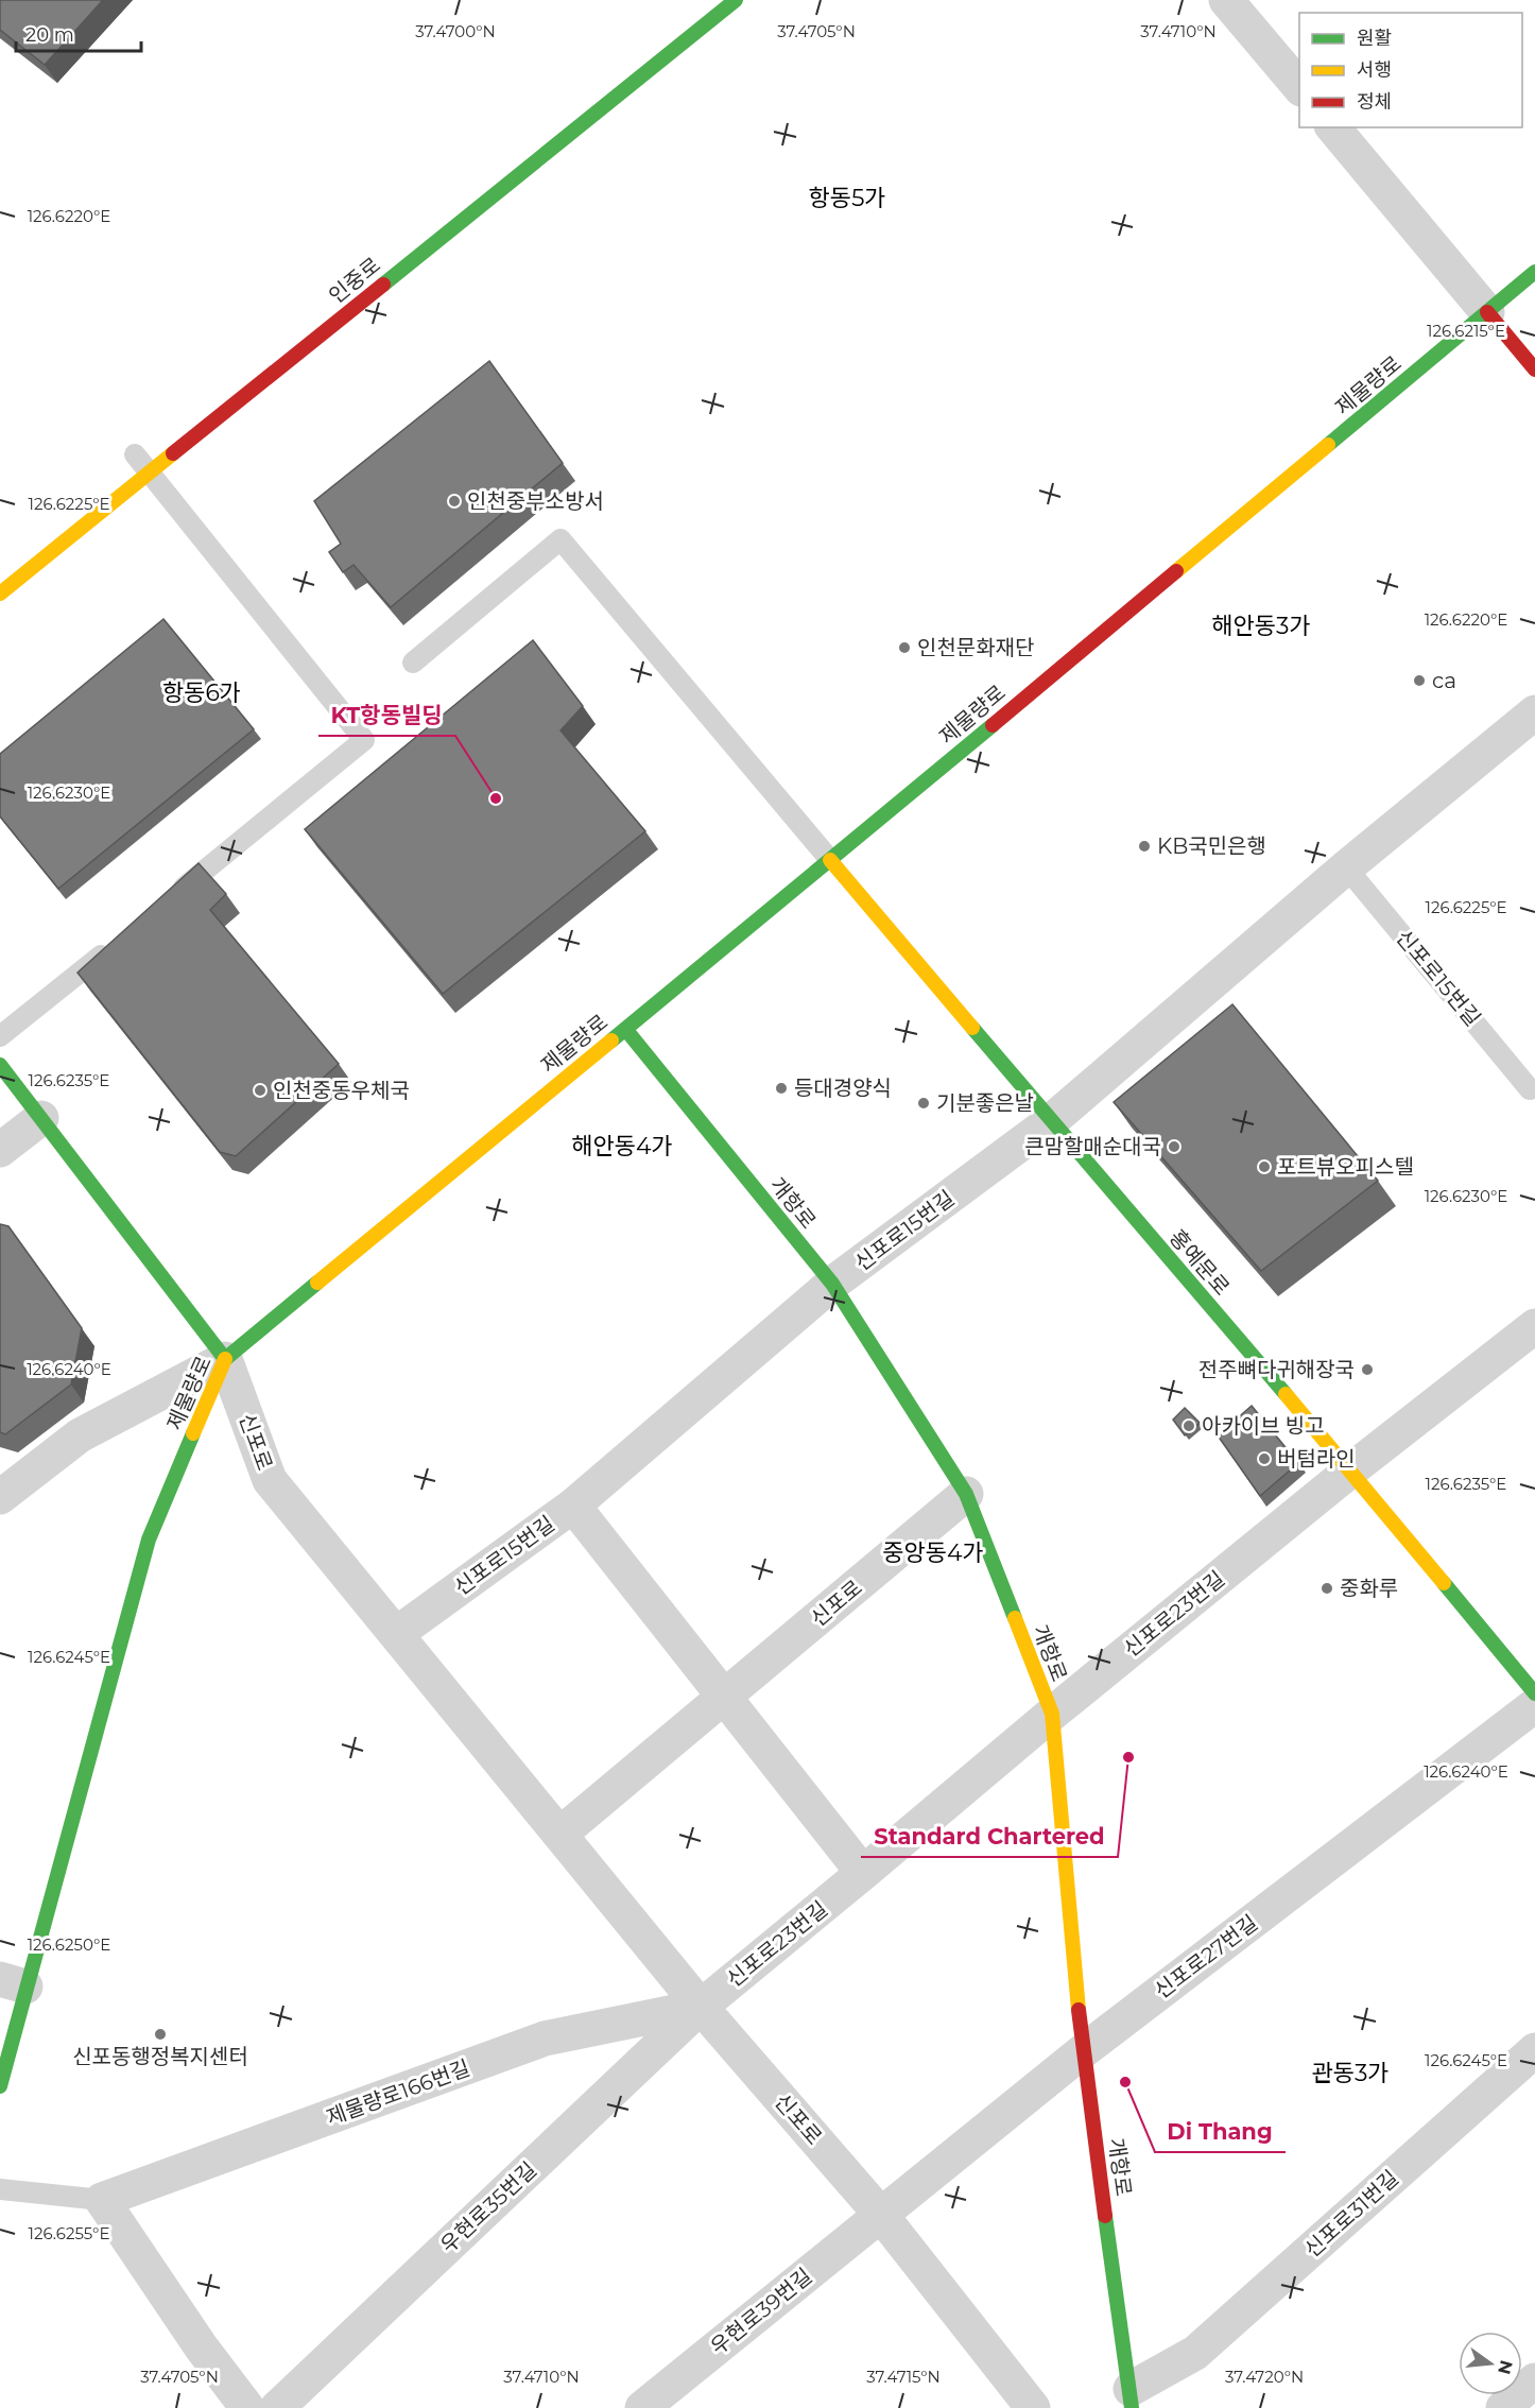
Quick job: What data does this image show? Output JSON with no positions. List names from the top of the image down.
{
  "streets": {
    "main road": [
      "인중로",
      "제물량로",
      "개항로",
      "홍예문로",
      "신포로"
    ],
    "street": [
      "신포로15번길",
      "신포로23번길",
      "신포로27번길",
      "제물량로166번길",
      "우현로35번길",
      "신포로31번길",
      "우현로39번길"
    ]
  },
  "crossings": [
    ["제물량로", "개항로"],
    ["제물량로", "홍예문로"],
    ["제물량로", "신포로"],
    ["신포로15번길", "개항로"],
    ["신포로15번길", "홍예문로"],
    ["신포로15번길", "신포로"],
    ["개항로", "신포로"],
    ["개항로", "신포로23번길"],
    ["개항로", "신포로27번길"],
    ["개항로", "신포로31번길"],
    ["홍예문로", "신포로23번길"],
    ["신포로", "신포로23번길"],
    ["신포로", "신포로27번길"],
    ["신포로", "제물량로166번길"],
    ["신포로", "우현로35번길"],
    ["신포로", "우현로39번길"],
    ["신포로23번길", "제물량로166번길"],
    ["신포로23번길", "우현로35번길"],
    ["신포로27번길", "우현로39번길"],
    ["제물량로166번길", "우현로35번길"]
  ],
  "districts": [
    "항동5가",
    "해안동3가",
    "항동6가",
    "해안동4가",
    "중앙동4가",
    "관동3가"
  ],
  "places": [
    "인천중부소방서",
    "인천문화재단",
    "ca",
    "KT항동빌딩",
    "KB국민은행",
    "등대경양식",
    "인천중동우체국",
    "기분좋은날",
    "큰맘할매순대국",
    "포트뷰오피스텔",
    "전주뼈다귀해장국",
    "아카이브 빙고",
    "버텀라인",
    "중화루",
    "Standard Chartered",
    "신포동행정복지센터",
    "Di Thang"
  ],
  "legend": ["원활", "서행", "정체"],
  "scale_bar": "20 m",
  "north": "right",
  "coordinates": [
    "37.4700°N",
    "37.4705°N",
    "37.4710°N",
    "126.6220°E",
    "126.6215°E",
    "126.6225°E",
    "126.6230°E",
    "126.6235°E",
    "126.6240°E",
    "126.6245°E",
    "126.6250°E",
    "126.6255°E",
    "37.4715°N",
    "37.4720°N"
  ]
}
